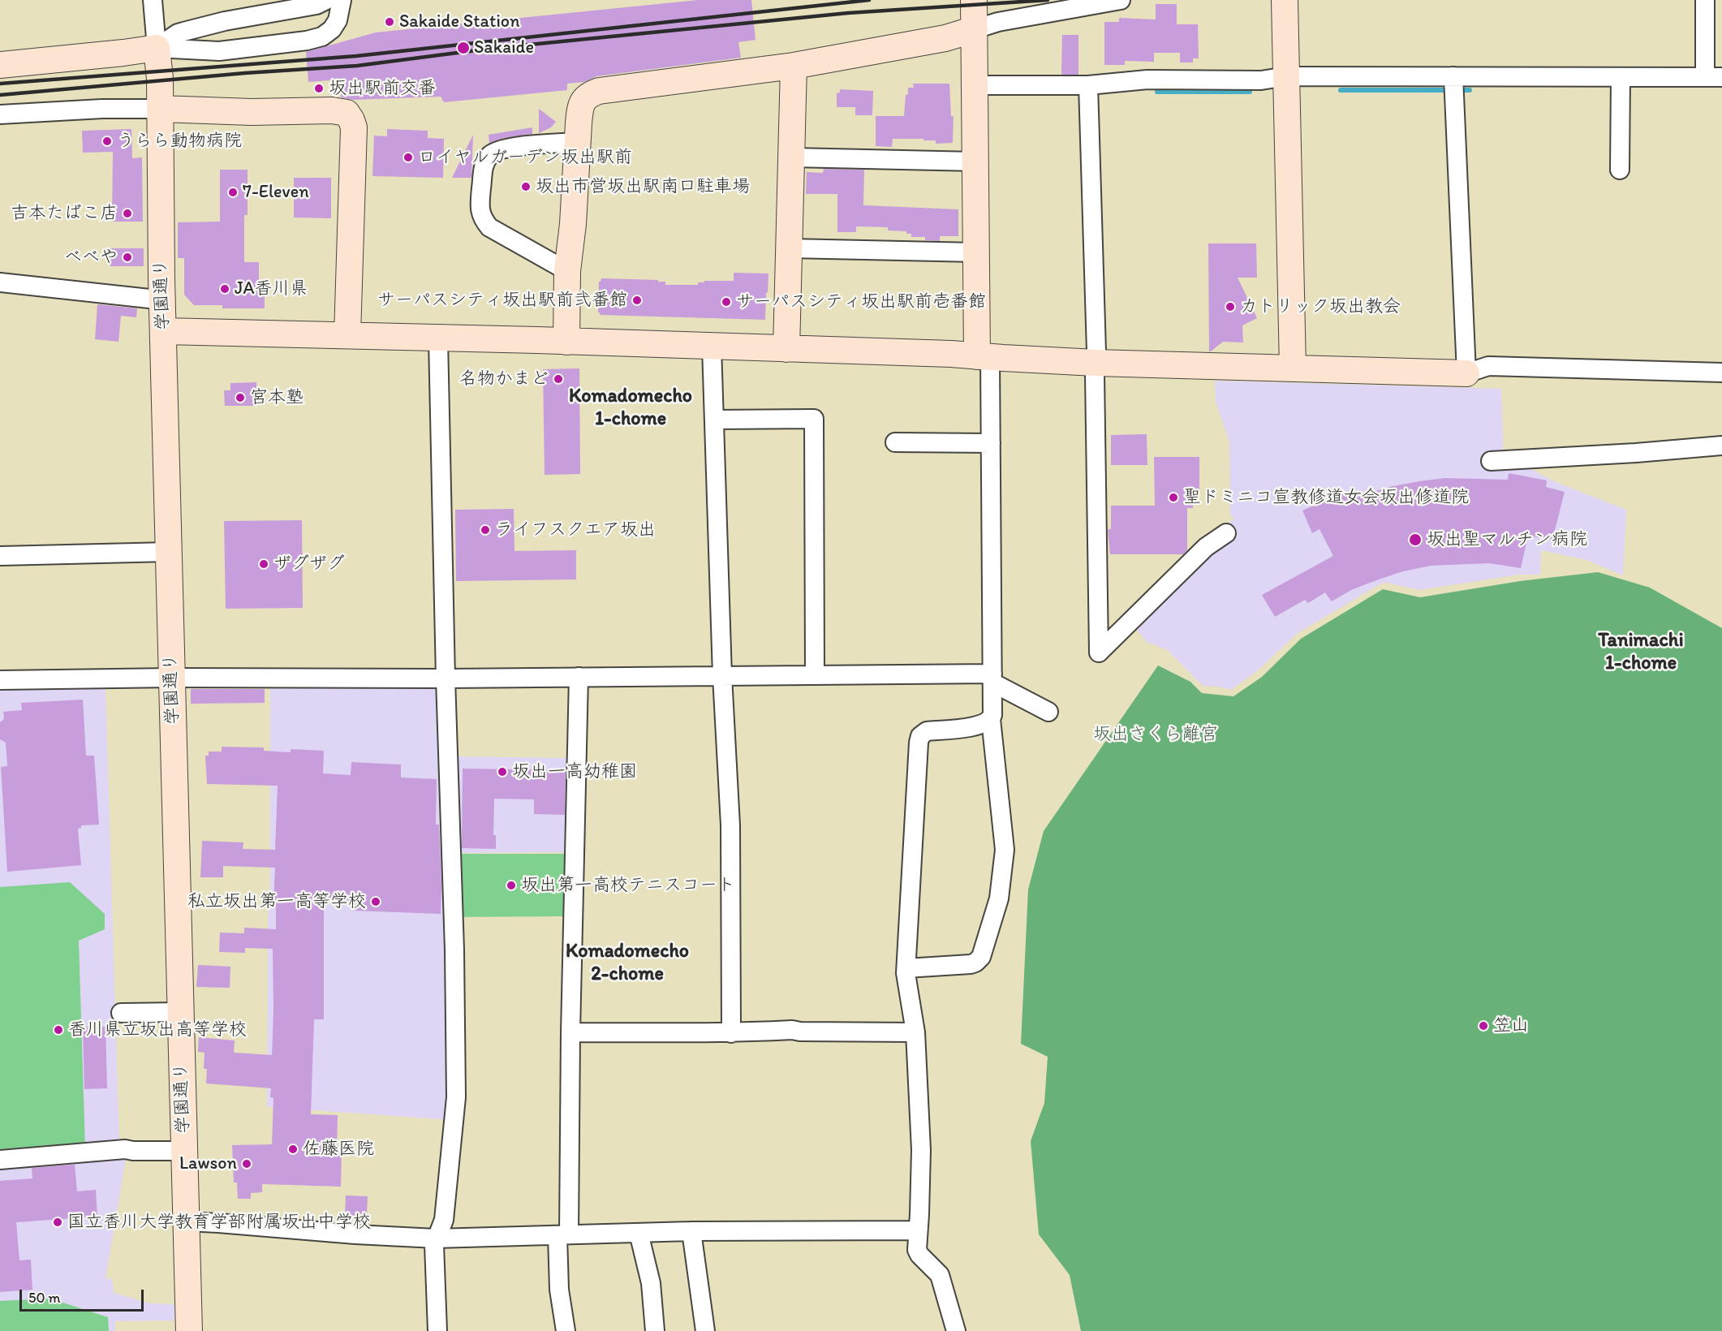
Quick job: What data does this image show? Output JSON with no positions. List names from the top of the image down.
{
  "streets": {
    "street": ["学園通り"]
  },
  "districts": ["Komadomecho 1-chome", "Tanimachi 1-chome", "Komadomecho 2-chome"],
  "parks": ["坂出さくら離宮"],
  "places": [
    "Sakaide Station",
    "Sakaide",
    "坂出駅前交番",
    "うらら動物病院",
    "ロイヤルガーデン坂出駅前",
    "坂出市営坂出駅南口駐車場",
    "7-Eleven",
    "吉本たばこ店",
    "べべや",
    "JA香川県",
    "サーパスシティ坂出駅前弐番館",
    "サーパスシティ坂出駅前壱番館",
    "カトリック坂出教会",
    "名物かまど",
    "宮本塾",
    "聖ドミニコ宣教修道女会坂出修道院",
    "ライフスクエア坂出",
    "坂出聖マルチン病院",
    "ザグザグ",
    "坂出一高幼稚園",
    "坂出第一高校テニスコート",
    "私立坂出第一高等学校",
    "笠山",
    "香川県立坂出高等学校",
    "佐藤医院",
    "Lawson",
    "国立香川大学教育学部附属坂出中学校"
  ],
  "scale_bar": "50 m"
}
